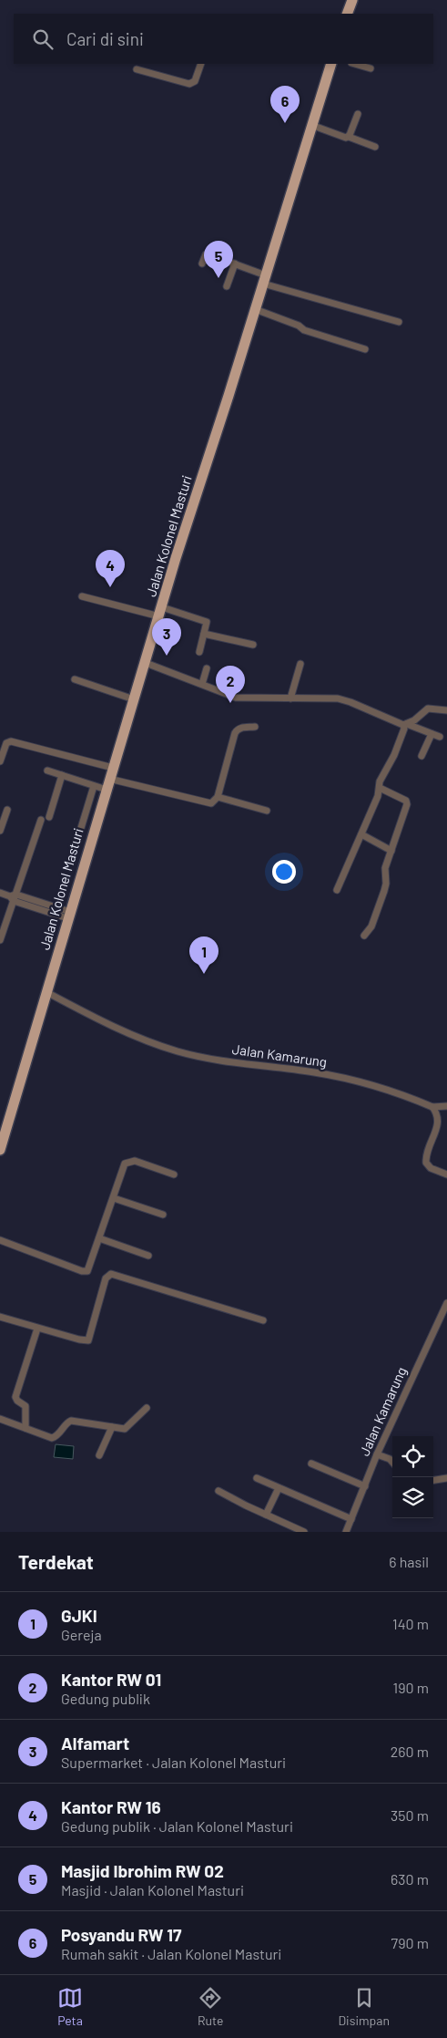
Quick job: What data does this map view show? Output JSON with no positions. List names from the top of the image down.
{
  "streets": {
    "main road": ["Jalan Kolonel Masturi"],
    "street": ["Jalan Kamarung"]
  },
  "crossings": [
    ["Jalan Kolonel Masturi", "Jalan Kamarung"]
  ],
  "page": {
    "search": "Cari di sini",
    "pins": [
      "6",
      "5",
      "4",
      "3",
      "2",
      "1"
    ],
    "heading": ["Terdekat", "6 hasil"],
    "list": [
      {
        "mark": "1",
        "name": "GJKI",
        "note": "Gereja",
        "value": "140 m"
      },
      {
        "mark": "2",
        "name": "Kantor RW 01",
        "note": "Gedung publik",
        "value": "190 m"
      },
      {
        "mark": "3",
        "name": "Alfamart",
        "note": "Supermarket · Jalan Kolonel Masturi",
        "value": "260 m"
      },
      {
        "mark": "4",
        "name": "Kantor RW 16",
        "note": "Gedung publik · Jalan Kolonel Masturi",
        "value": "350 m"
      },
      {
        "mark": "5",
        "name": "Masjid Ibrohim RW 02",
        "note": "Masjid · Jalan Kolonel Masturi",
        "value": "630 m"
      },
      {
        "mark": "6",
        "name": "Posyandu RW 17",
        "note": "Rumah sakit · Jalan Kolonel Masturi",
        "value": "790 m"
      }
    ],
    "nav": ["Peta", "Rute", "Disimpan"]
  }
}
